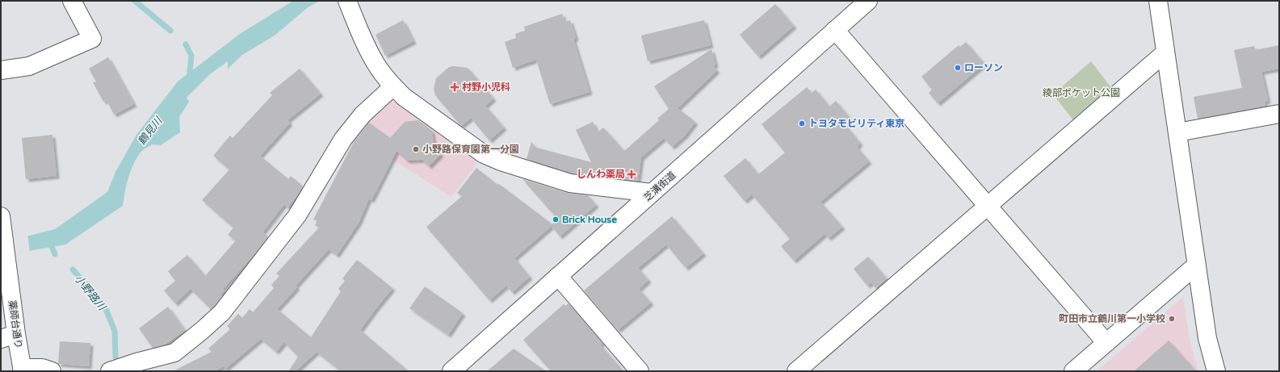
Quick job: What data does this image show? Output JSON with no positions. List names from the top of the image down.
{
  "streets": {
    "street": ["芝溝街道", "薬師台通り"]
  },
  "water": ["鶴見川", "小野路川"],
  "parks": ["綾部ポケット公園"],
  "places": {
    "other": [
      "ローソン",
      "トヨタモビリティ東京",
      "小野路保育園第一分園",
      "Brick House",
      "町田市立鶴川第一小学校"
    ],
    "health": ["村野小児科", "しんわ薬局"]
  }
}
